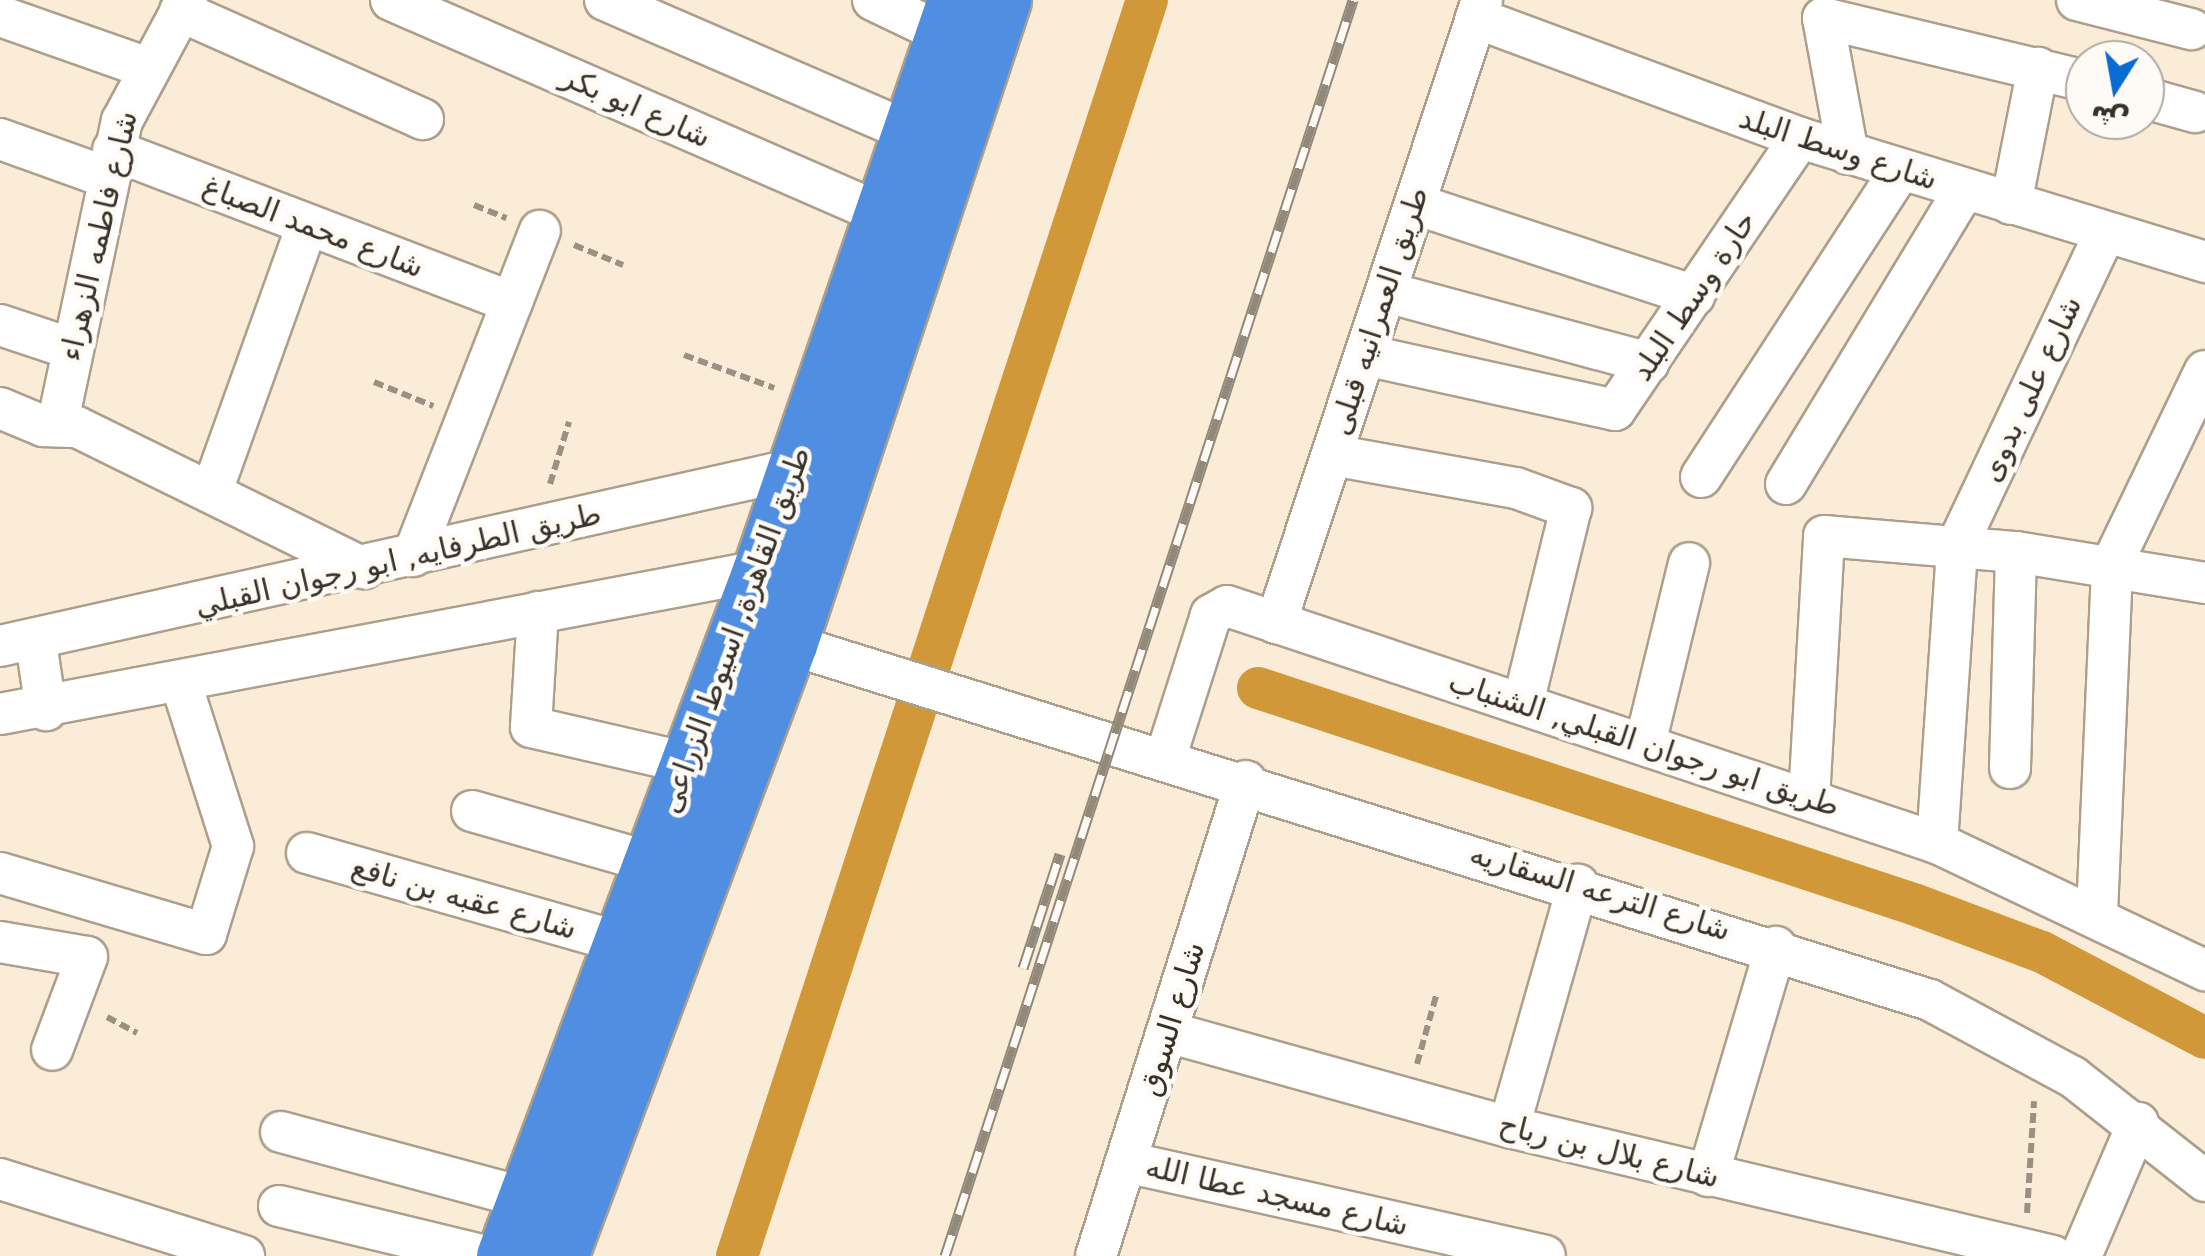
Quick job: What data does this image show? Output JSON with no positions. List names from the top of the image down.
{
  "streets": {
    "highway": ["طريق القاهرة, اسيوط الزراعى"],
    "street": [
      "شارع ابو بكر",
      "شارع وسط البلد",
      "شارع محمد الصباغ",
      "شارع فاطمه الزهراء",
      "حارة وسط البلد",
      "طريق العمرانيه قبلى",
      "شارع على بدوى",
      "طريق الطرفايه, ابو رجوان القبلي",
      "طريق ابو رجوان القبلي, الشنباب",
      "شارع الترعه السقاريه",
      "شارع عقبه بن نافع",
      "شارع السوق",
      "شارع بلال بن رباح",
      "شارع مسجد عطا الله"
    ]
  },
  "crossings": [
    ["شارع ابو بكر", "طريق القاهرة, اسيوط الزراعى"],
    ["شارع وسط البلد", "حارة وسط البلد"],
    ["شارع وسط البلد", "طريق العمرانيه قبلى"],
    ["شارع وسط البلد", "شارع على بدوى"],
    ["شارع محمد الصباغ", "شارع فاطمه الزهراء"],
    ["حارة وسط البلد", "طريق العمرانيه قبلى"],
    ["طريق العمرانيه قبلى", "طريق ابو رجوان القبلي, الشنباب"],
    ["طريق الطرفايه, ابو رجوان القبلي", "طريق القاهرة, اسيوط الزراعى"],
    ["طريق القاهرة, اسيوط الزراعى", "شارع الترعه السقاريه"],
    ["طريق القاهرة, اسيوط الزراعى", "شارع عقبه بن نافع"],
    ["طريق ابو رجوان القبلي, الشنباب", "شارع الترعه السقاريه"],
    ["شارع الترعه السقاريه", "شارع السوق"],
    ["شارع السوق", "شارع بلال بن رباح"],
    ["شارع السوق", "شارع مسجد عطا الله"]
  ],
  "north": "bottom"
}
